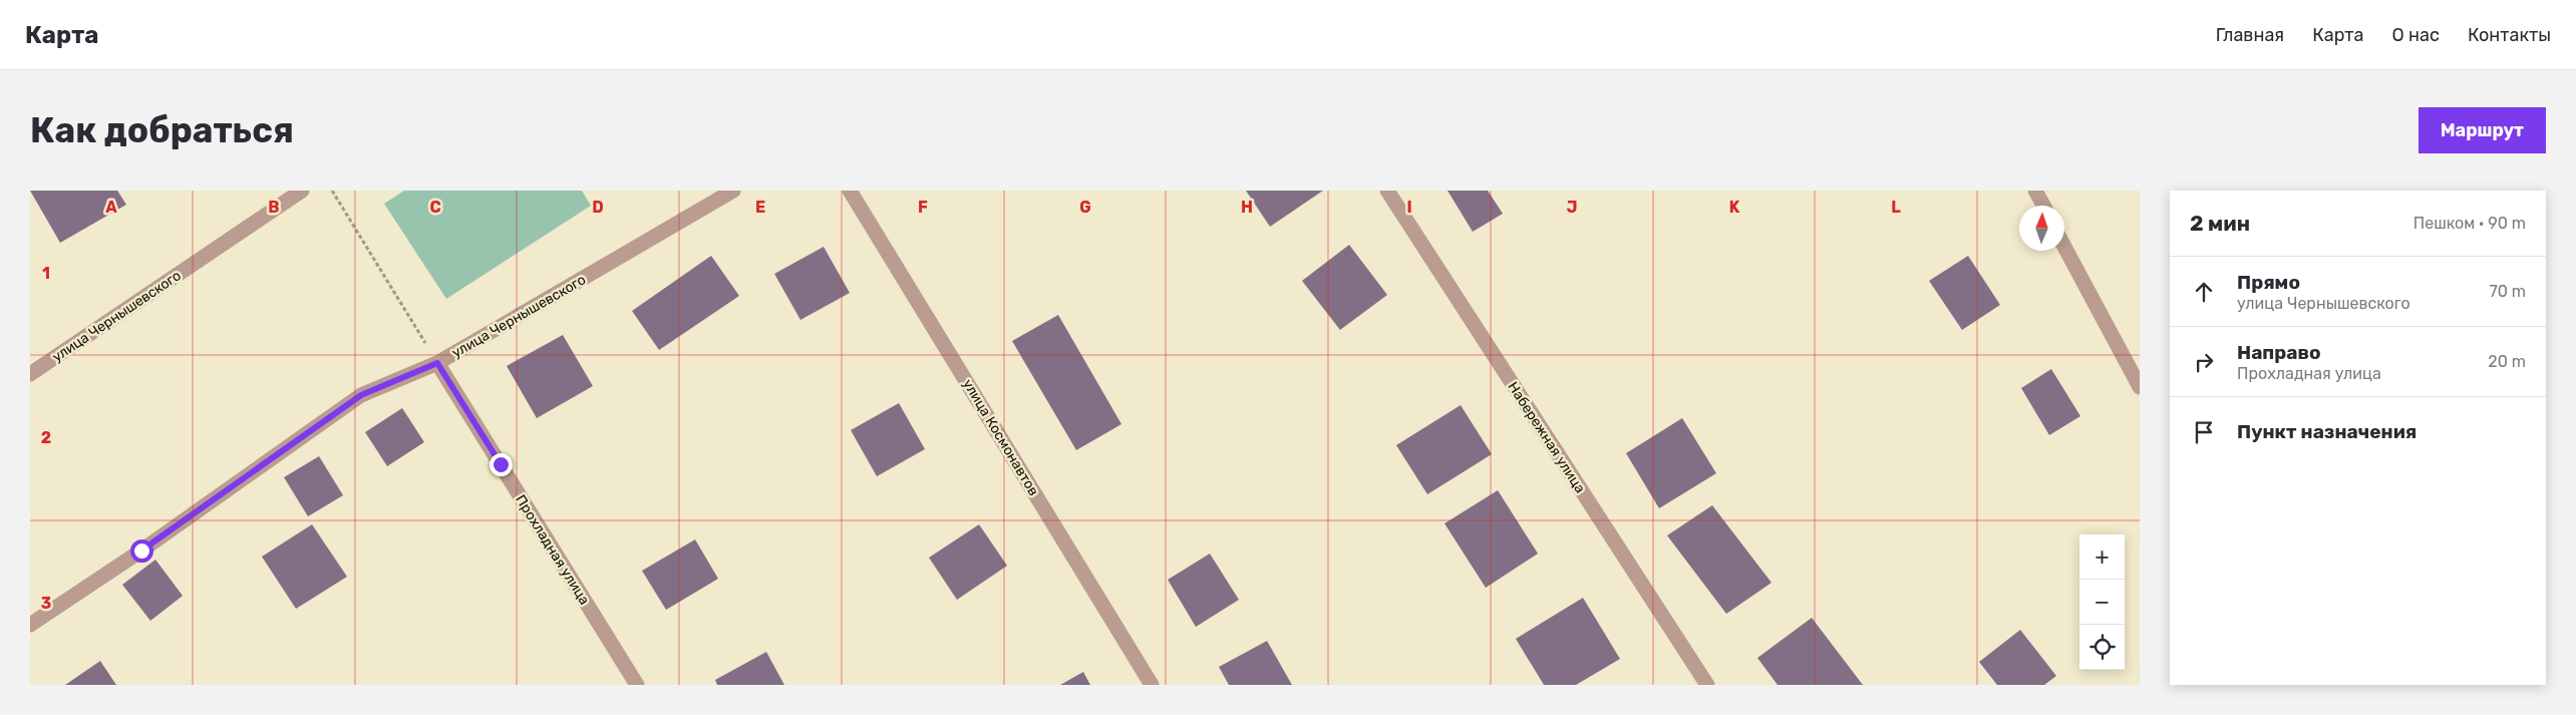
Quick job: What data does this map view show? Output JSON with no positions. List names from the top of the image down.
{
  "streets": {
    "street": [
      "улица Чернышевского",
      "улица Космонавтов",
      "Набережная улица",
      "Прохладная улица"
    ]
  },
  "crossings": [
    ["улица Чернышевского", "Прохладная улица"]
  ],
  "north": "top",
  "page": {
    "header": "Карта",
    "nav": [
      "Главная",
      "Карта",
      "О нас",
      "Контакты"
    ],
    "buttons": "Маршрут",
    "title": "Как добраться",
    "heading": ["2 мин", "Пешком · 90 m"],
    "list": [
      ["Прямо", "улица Чернышевского", "70 m"],
      ["Направо", "Прохладная улица", "20 m"],
      "Пункт назначения"
    ],
    "map_buttons": ["+", "−"]
  },
  "grid": {
    "columns": [
      "A",
      "B",
      "C",
      "D",
      "E",
      "F",
      "G",
      "H",
      "I",
      "J",
      "K",
      "L"
    ],
    "rows": ["1", "2", "3"]
  }
}
